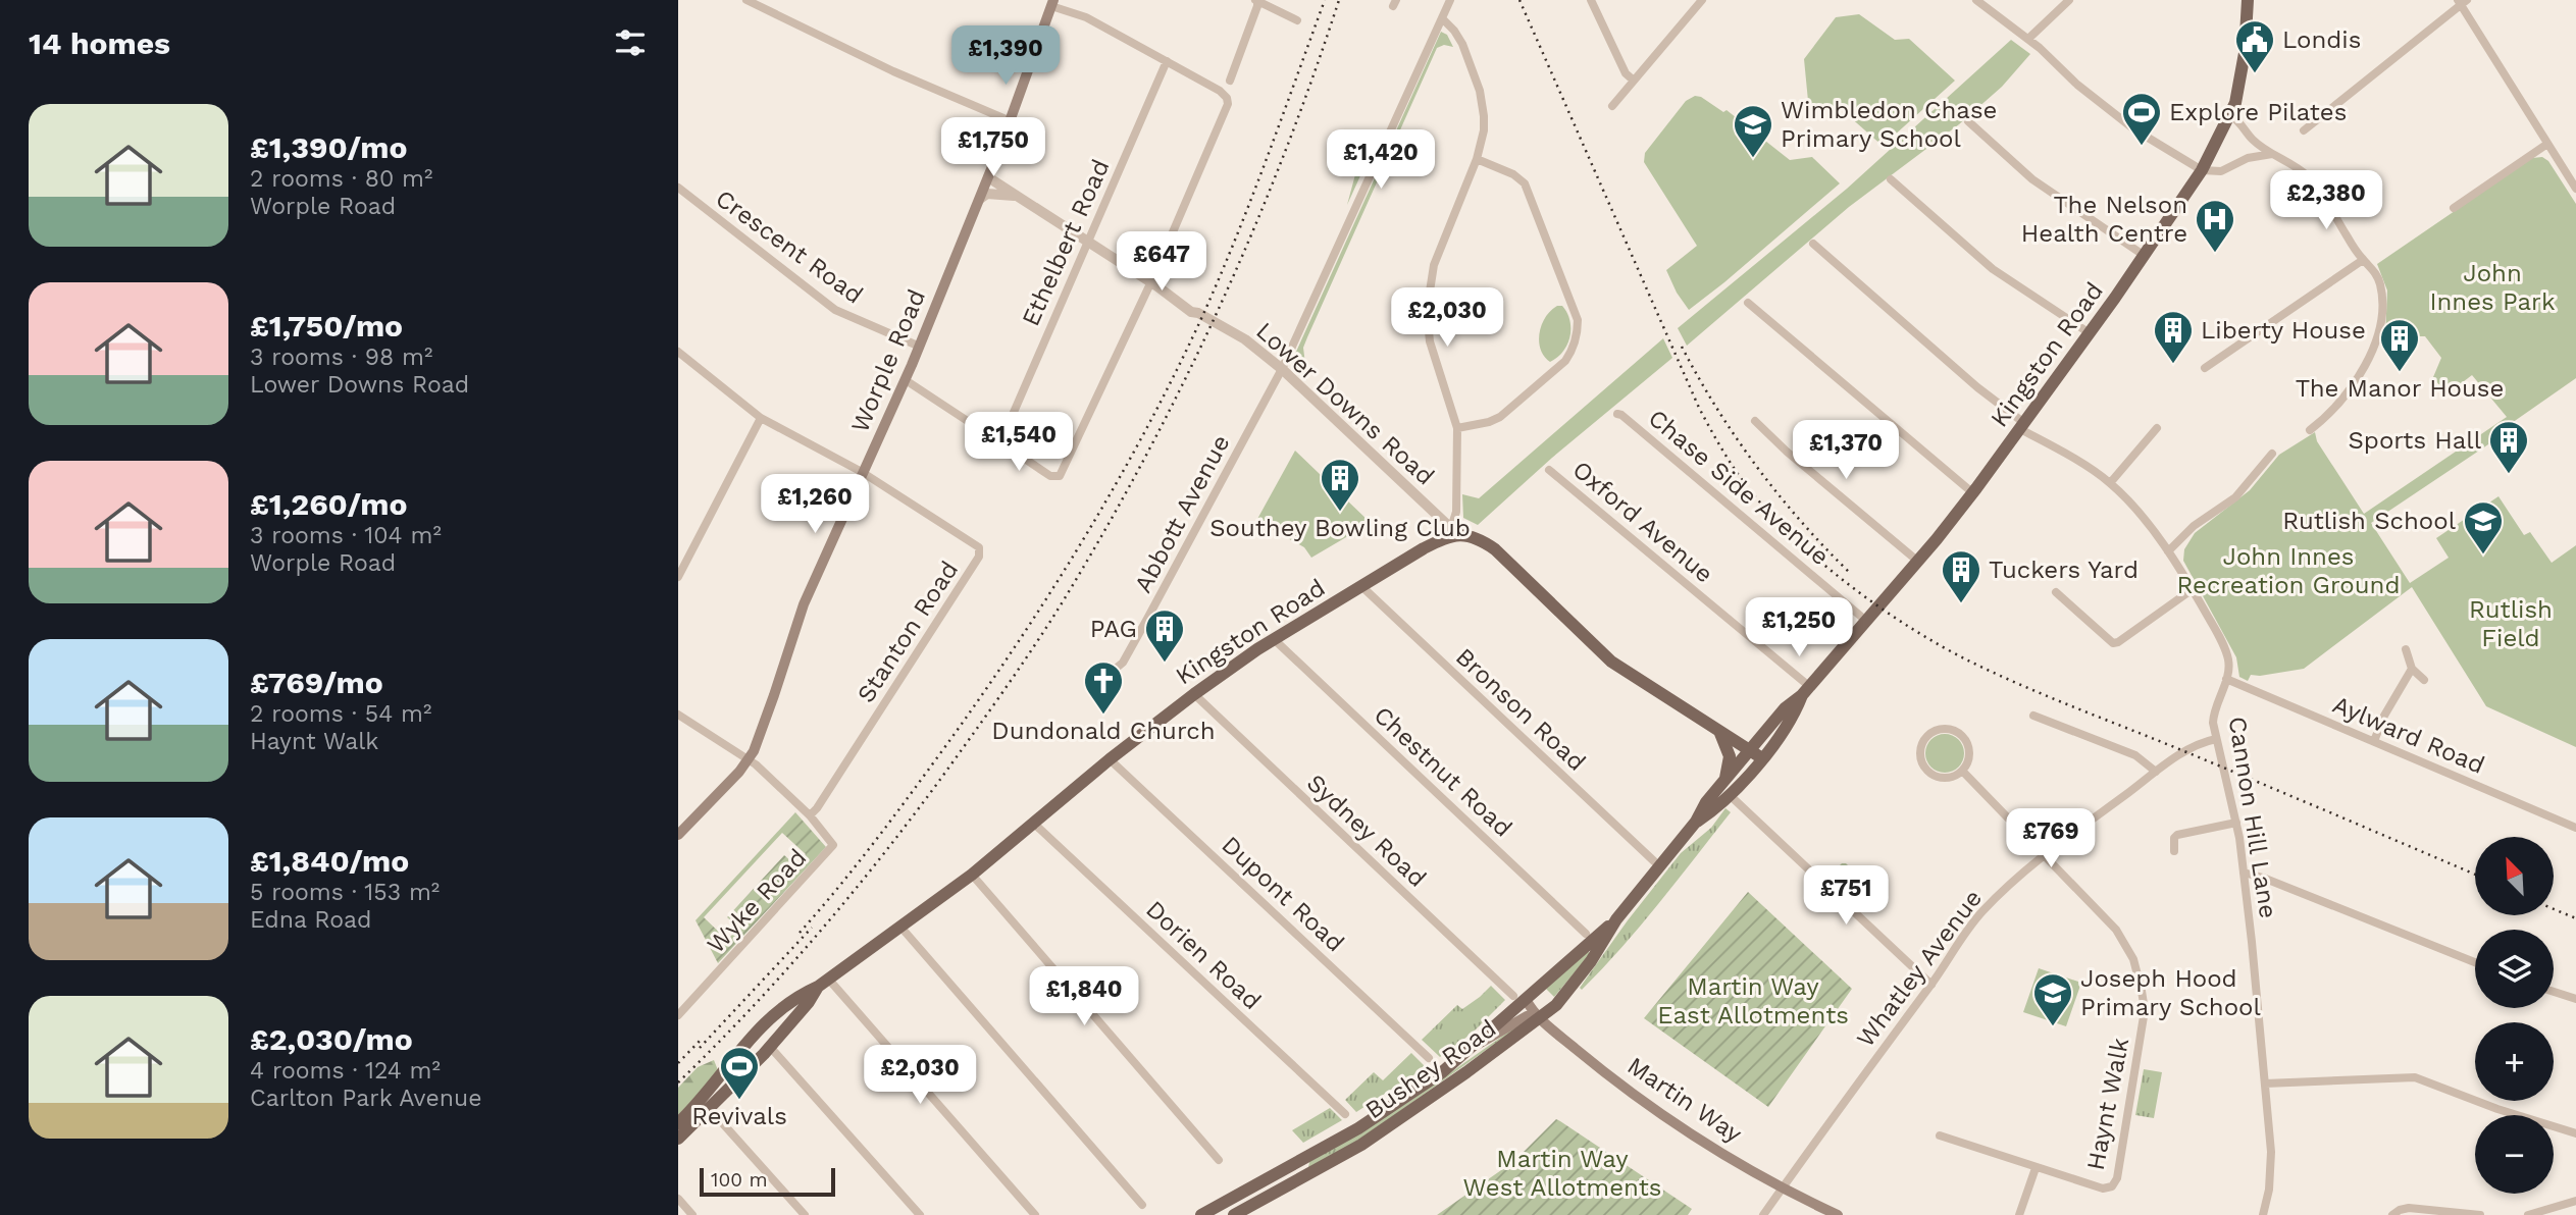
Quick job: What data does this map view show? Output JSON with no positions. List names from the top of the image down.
{
  "streets": {
    "main road": [
      "Kingston Road",
      "Worple Road",
      "Bushey Road",
      "Martin Way"
    ],
    "street": [
      "Ethelbert Road",
      "Crescent Road",
      "Lower Downs Road",
      "Chase Side Avenue",
      "Abbott Avenue",
      "Oxford Avenue",
      "Stanton Road",
      "Bronson Road",
      "Aylward Road",
      "Chestnut Road",
      "Cannon Hill Lane",
      "Sydney Road",
      "Dupont Road",
      "Wyke Road",
      "Dorien Road",
      "Whatley Avenue",
      "Haynt Walk"
    ]
  },
  "crossings": [
    ["Ethelbert Road", "Lower Downs Road"],
    ["Crescent Road", "Worple Road"],
    ["Kingston Road", "Lower Downs Road"],
    ["Kingston Road", "Chase Side Avenue"],
    ["Kingston Road", "Oxford Avenue"],
    ["Kingston Road", "Bronson Road"],
    ["Kingston Road", "Chestnut Road"],
    ["Kingston Road", "Cannon Hill Lane"],
    ["Kingston Road", "Sydney Road"],
    ["Kingston Road", "Dupont Road"],
    ["Kingston Road", "Dorien Road"],
    ["Kingston Road", "Bushey Road"],
    ["Worple Road", "Lower Downs Road"],
    ["Worple Road", "Stanton Road"],
    ["Lower Downs Road", "Abbott Avenue"],
    ["Stanton Road", "Wyke Road"],
    ["Aylward Road", "Cannon Hill Lane"],
    ["Cannon Hill Lane", "Whatley Avenue"],
    ["Sydney Road", "Bushey Road"],
    ["Sydney Road", "Martin Way"],
    ["Whatley Avenue", "Martin Way"],
    ["Whatley Avenue", "Haynt Walk"],
    ["Bushey Road", "Martin Way"]
  ],
  "parks": [
    "John Innes Park",
    "John Innes Recreation Ground",
    "Rutlish Field",
    "Martin Way East Allotments",
    "Martin Way West Allotments"
  ],
  "places": {
    "public building": ["Londis"],
    "sports": ["Explore Pilates", "Revivals"],
    "school or university": ["Wimbledon Chase Primary School", "Rutlish School", "Joseph Hood Primary School"],
    "hospital": ["The Nelson Health Centre"],
    "building": [
      "Liberty House",
      "The Manor House",
      "Sports Hall",
      "Southey Bowling Club",
      "Tuckers Yard",
      "PAG"
    ],
    "church": ["Dundonald Church"]
  },
  "scale_bar": "100 m",
  "north": "top left",
  "page": {
    "heading": "14 homes",
    "price": [
      "£1,390",
      "£1,750",
      "£1,420",
      "£2,380",
      "£647",
      "£2,030",
      "£1,540",
      "£1,370",
      "£1,260",
      "£1,250",
      "£769",
      "£751",
      "£1,840",
      "£2,030"
    ],
    "list": [
      {
        "name": "£1,390/mo",
        "note": "2 rooms · 80 m² · Worple Road"
      },
      {
        "name": "£1,750/mo",
        "note": "3 rooms · 98 m² · Lower Downs Road"
      },
      {
        "name": "£1,260/mo",
        "note": "3 rooms · 104 m² · Worple Road"
      },
      {
        "name": "£769/mo",
        "note": "2 rooms · 54 m² · Haynt Walk"
      },
      {
        "name": "£1,840/mo",
        "note": "5 rooms · 153 m² · Edna Road"
      },
      {
        "name": "£2,030/mo",
        "note": "4 rooms · 124 m² · Carlton Park Avenue"
      }
    ],
    "map_buttons": ["+", "−"],
    "scale": "100 m"
  }
}
